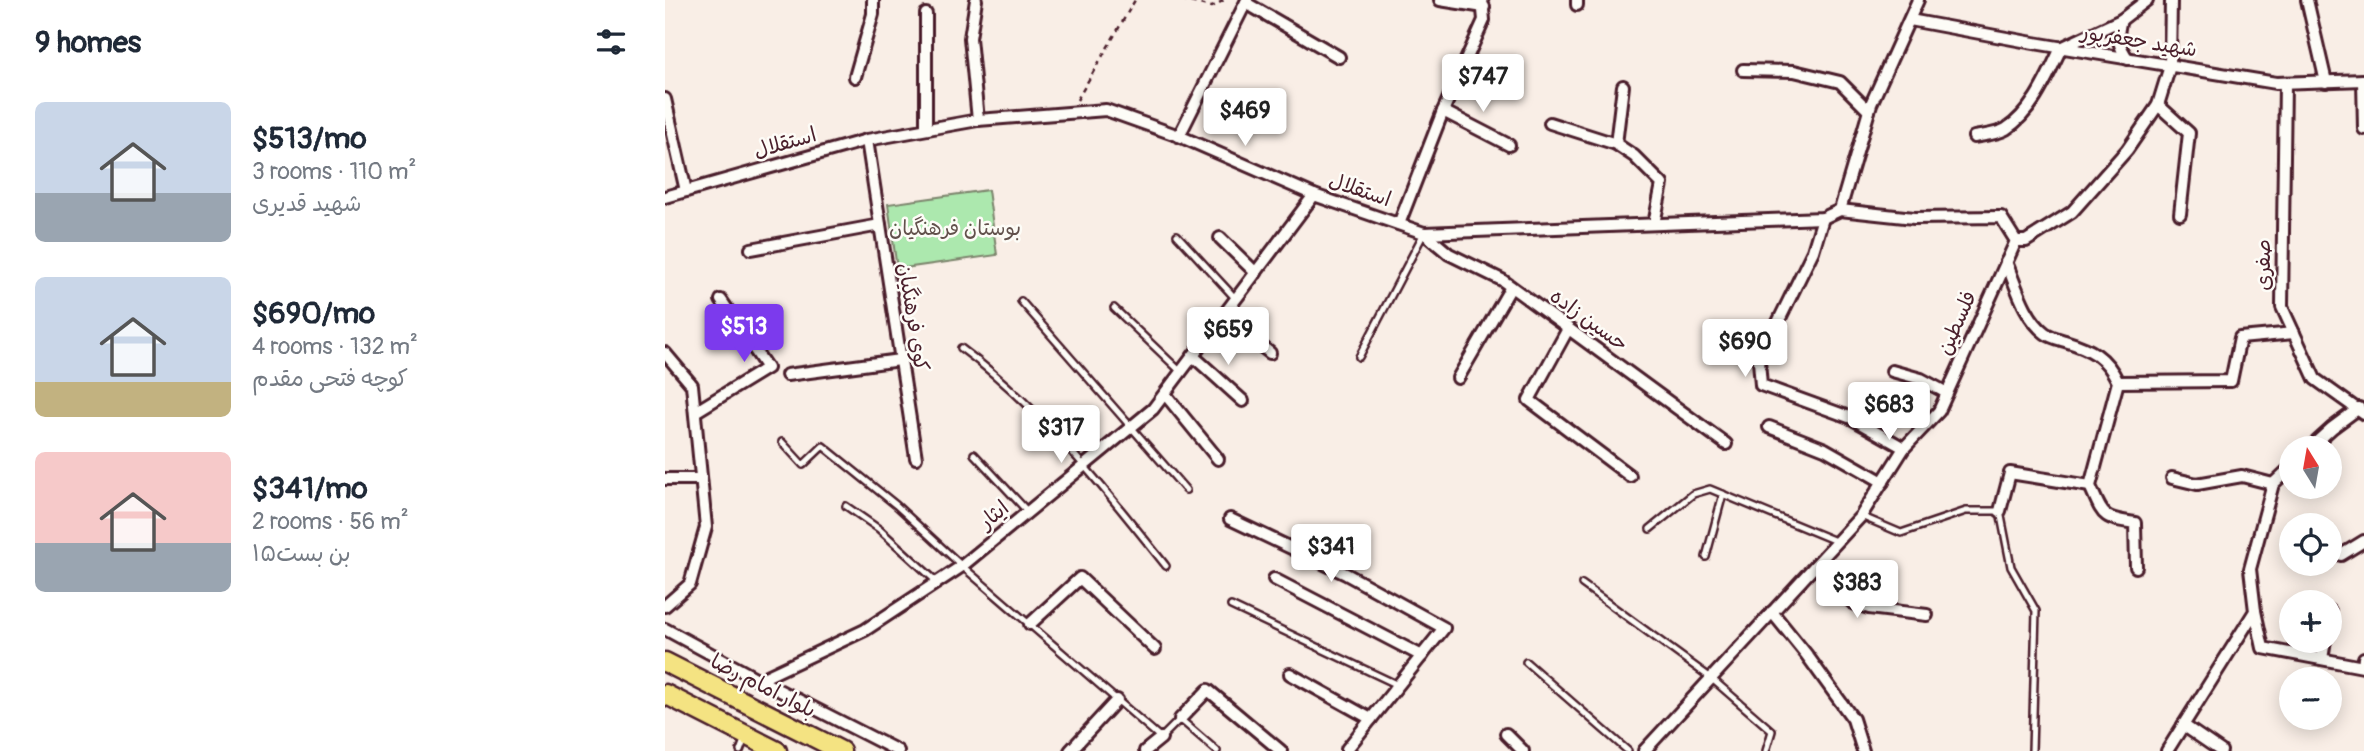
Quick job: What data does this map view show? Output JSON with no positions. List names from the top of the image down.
{
  "streets": {
    "highway": ["بلوار امام رضا"],
    "street": [
      "شهید جعفرپور",
      "استقلال",
      "صفری",
      "کوی فرهنگیان",
      "حسین زاده",
      "فلسطین",
      "ایثار"
    ]
  },
  "crossings": [
    ["شهید جعفرپور", "صفری"],
    ["استقلال", "کوی فرهنگیان"],
    ["استقلال", "حسین زاده"],
    ["استقلال", "ایثار"]
  ],
  "parks": ["بوستان فرهنگیان"],
  "north": "top",
  "page": {
    "heading": "9 homes",
    "price": [
      "$747",
      "$469",
      "$513",
      "$659",
      "$690",
      "$683",
      "$317",
      "$341",
      "$383"
    ],
    "list": [
      {
        "name": "$513/mo",
        "note": "3 rooms · 110 m² · شهید قدیری"
      },
      {
        "name": "$690/mo",
        "note": "4 rooms · 132 m² · کوچه فتحی مقدم"
      },
      {
        "name": "$341/mo",
        "note": "2 rooms · 56 m² · بن بست۱۵"
      }
    ],
    "map_buttons": ["+", "−"]
  }
}
